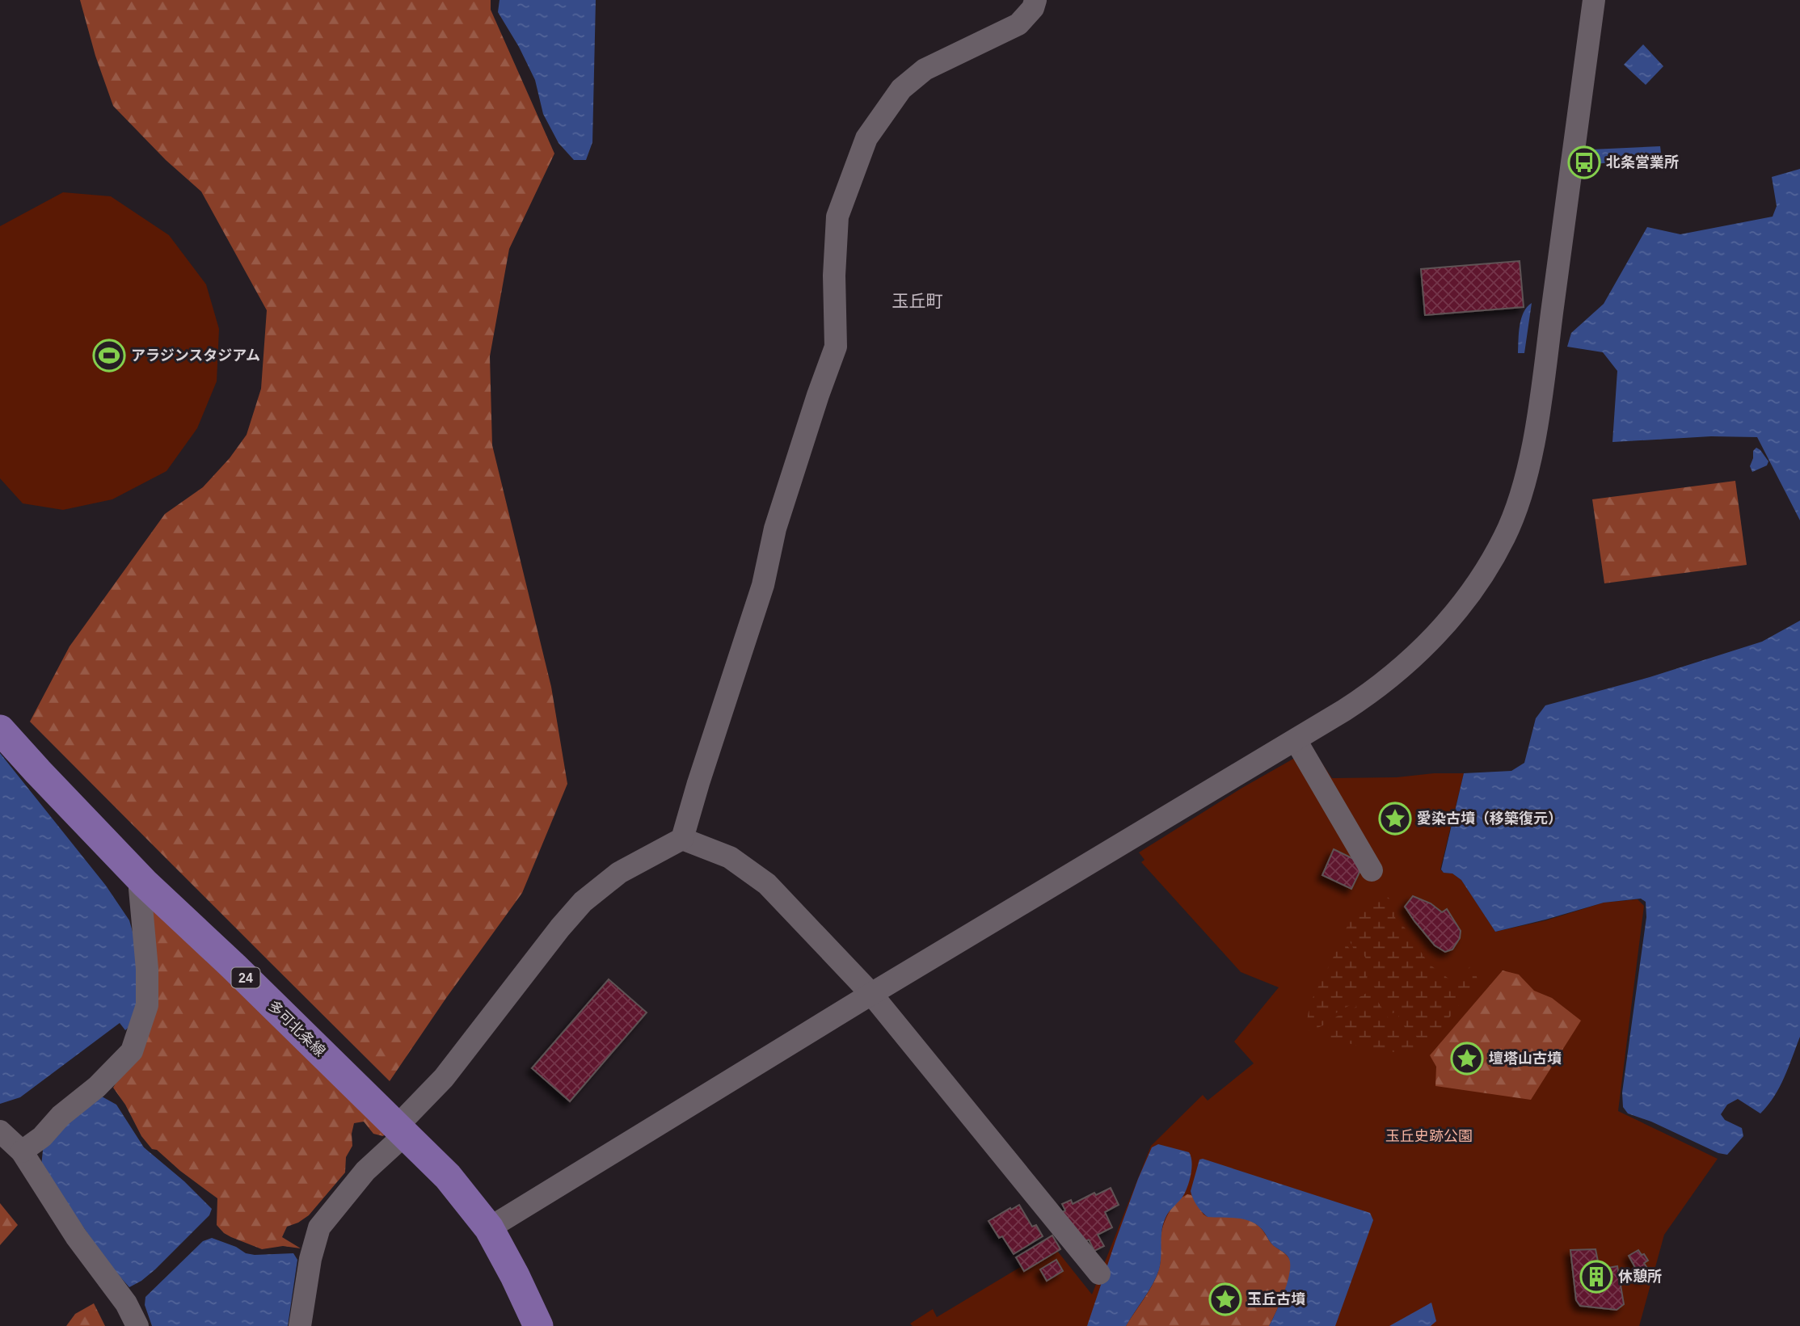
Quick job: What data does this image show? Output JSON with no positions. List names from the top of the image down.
{
  "streets": {
    "main road": ["24", "多可北条線"]
  },
  "districts": ["玉丘町"],
  "parks": ["玉丘史跡公園"],
  "places": {
    "bus stop": ["北条営業所"],
    "sports": ["アラジンスタジアム"],
    "place": ["愛染古墳（移築復元）", "壇塔山古墳", "玉丘古墳"],
    "building": ["休憩所"]
  }
}
